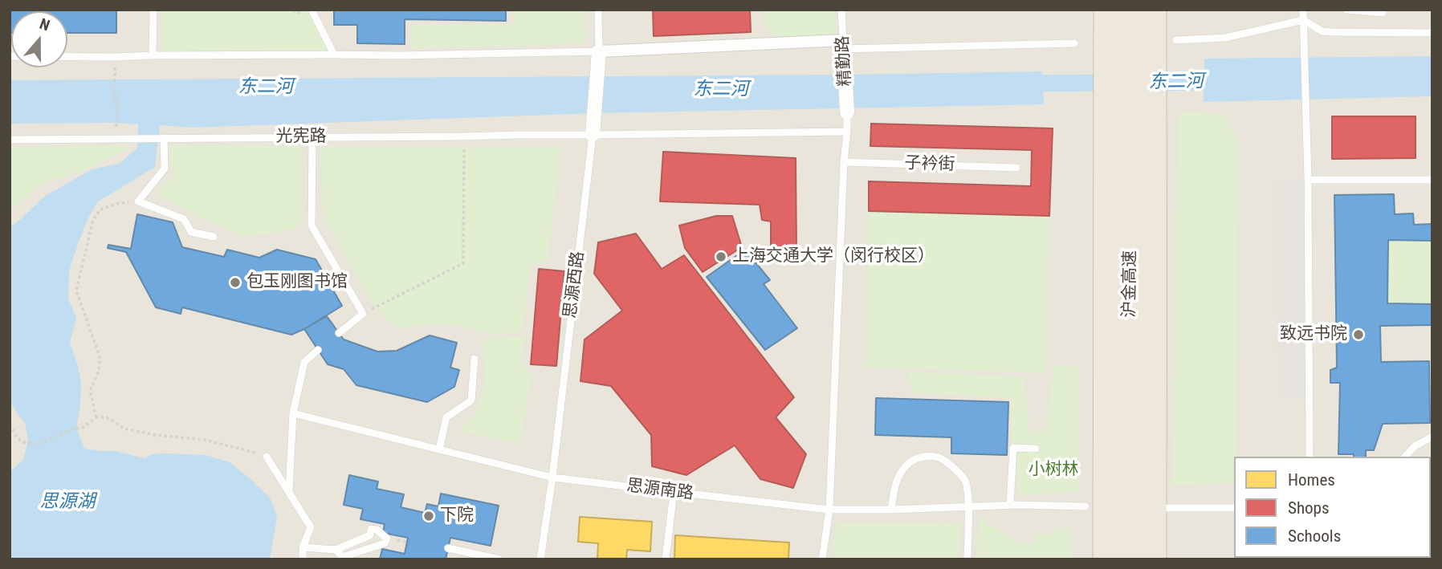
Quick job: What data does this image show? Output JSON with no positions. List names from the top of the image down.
{
  "streets": {
    "highway": ["沪金高速"],
    "street": ["精勤路", "思源西路"],
    "lane": ["光宪路", "子衿街", "思源南路"]
  },
  "crossings": [
    ["光宪路", "思源西路"],
    ["思源西路", "思源南路"]
  ],
  "water": ["东二河", "思源湖"],
  "parks": ["小树林"],
  "places": [
    "上海交通大学（闵行校区）",
    "包玉刚图书馆",
    "致远书院",
    "下院"
  ],
  "legend": ["Homes", "Shops", "Schools"],
  "north": "top"
}
